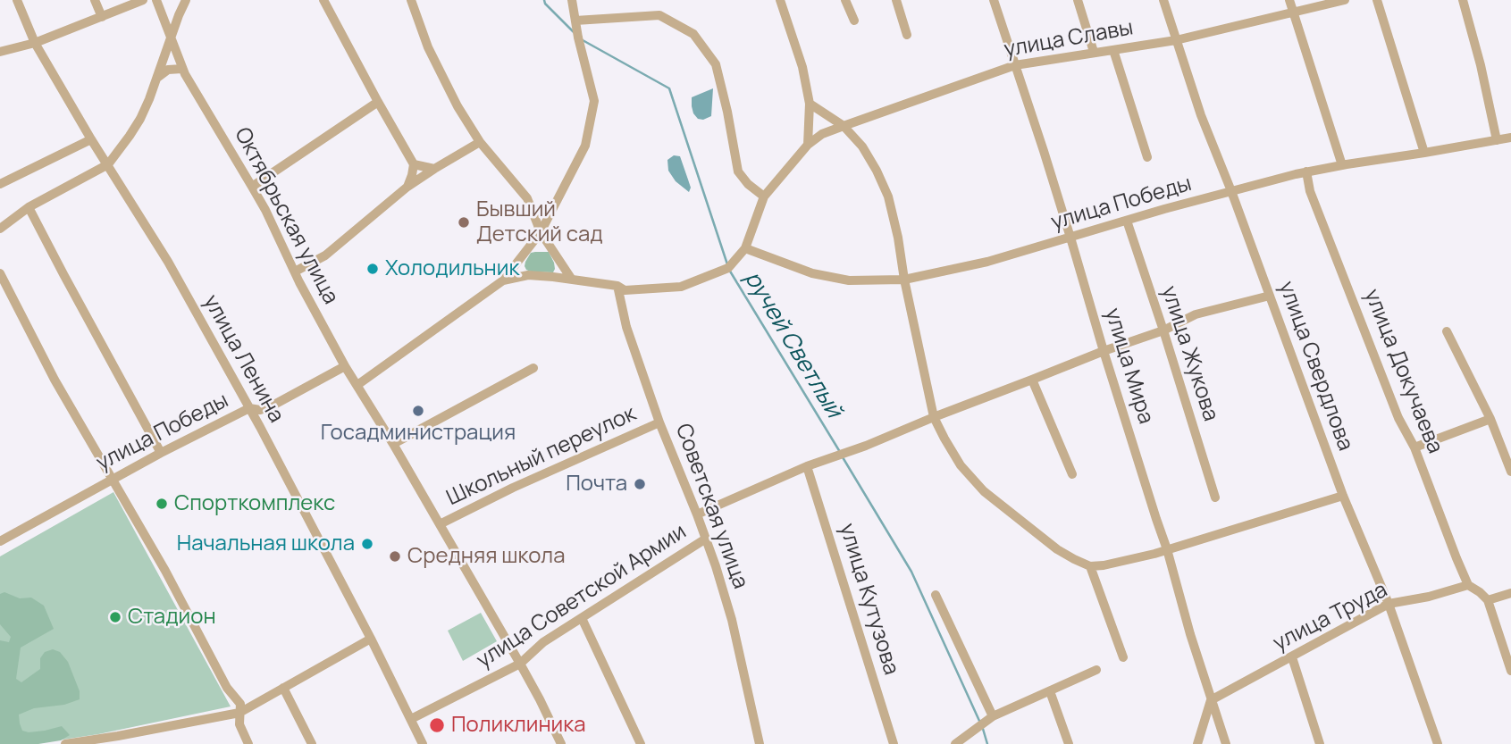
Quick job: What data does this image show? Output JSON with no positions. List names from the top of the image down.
{
  "streets": {
    "street": [
      "улица Славы",
      "улица Победы",
      "Октябрьская улица",
      "улица Жукова",
      "улица Ленина",
      "улица Мира",
      "улица Свердлова",
      "улица Докучаева",
      "Школьный переулок",
      "Советская улица",
      "улица Советской Армии",
      "улица Кутузова",
      "улица Труда"
    ]
  },
  "crossings": [
    ["улица Славы", "улица Мира"],
    ["улица Славы", "улица Свердлова"],
    ["улица Победы", "Октябрьская улица"],
    ["улица Победы", "улица Жукова"],
    ["улица Победы", "улица Ленина"],
    ["улица Победы", "улица Мира"],
    ["улица Победы", "улица Свердлова"],
    ["улица Победы", "улица Докучаева"],
    ["Октябрьская улица", "Школьный переулок"],
    ["Октябрьская улица", "улица Советской Армии"],
    ["улица Жукова", "улица Советской Армии"],
    ["улица Ленина", "улица Советской Армии"],
    ["улица Мира", "улица Советской Армии"],
    ["улица Мира", "улица Труда"],
    ["улица Свердлова", "улица Советской Армии"],
    ["улица Свердлова", "улица Труда"],
    ["улица Докучаева", "улица Труда"],
    ["Школьный переулок", "Советская улица"],
    ["Советская улица", "улица Советской Армии"],
    ["улица Советской Армии", "улица Кутузова"]
  ],
  "water": ["ручей Светлый"],
  "places": [
    "Бывший Детский сад",
    "Холодильник",
    "Госадминистрация",
    "Почта",
    "Спорткомплекс",
    "Начальная школа",
    "Средняя школа",
    "Стадион",
    "Поликлиника"
  ]
}
